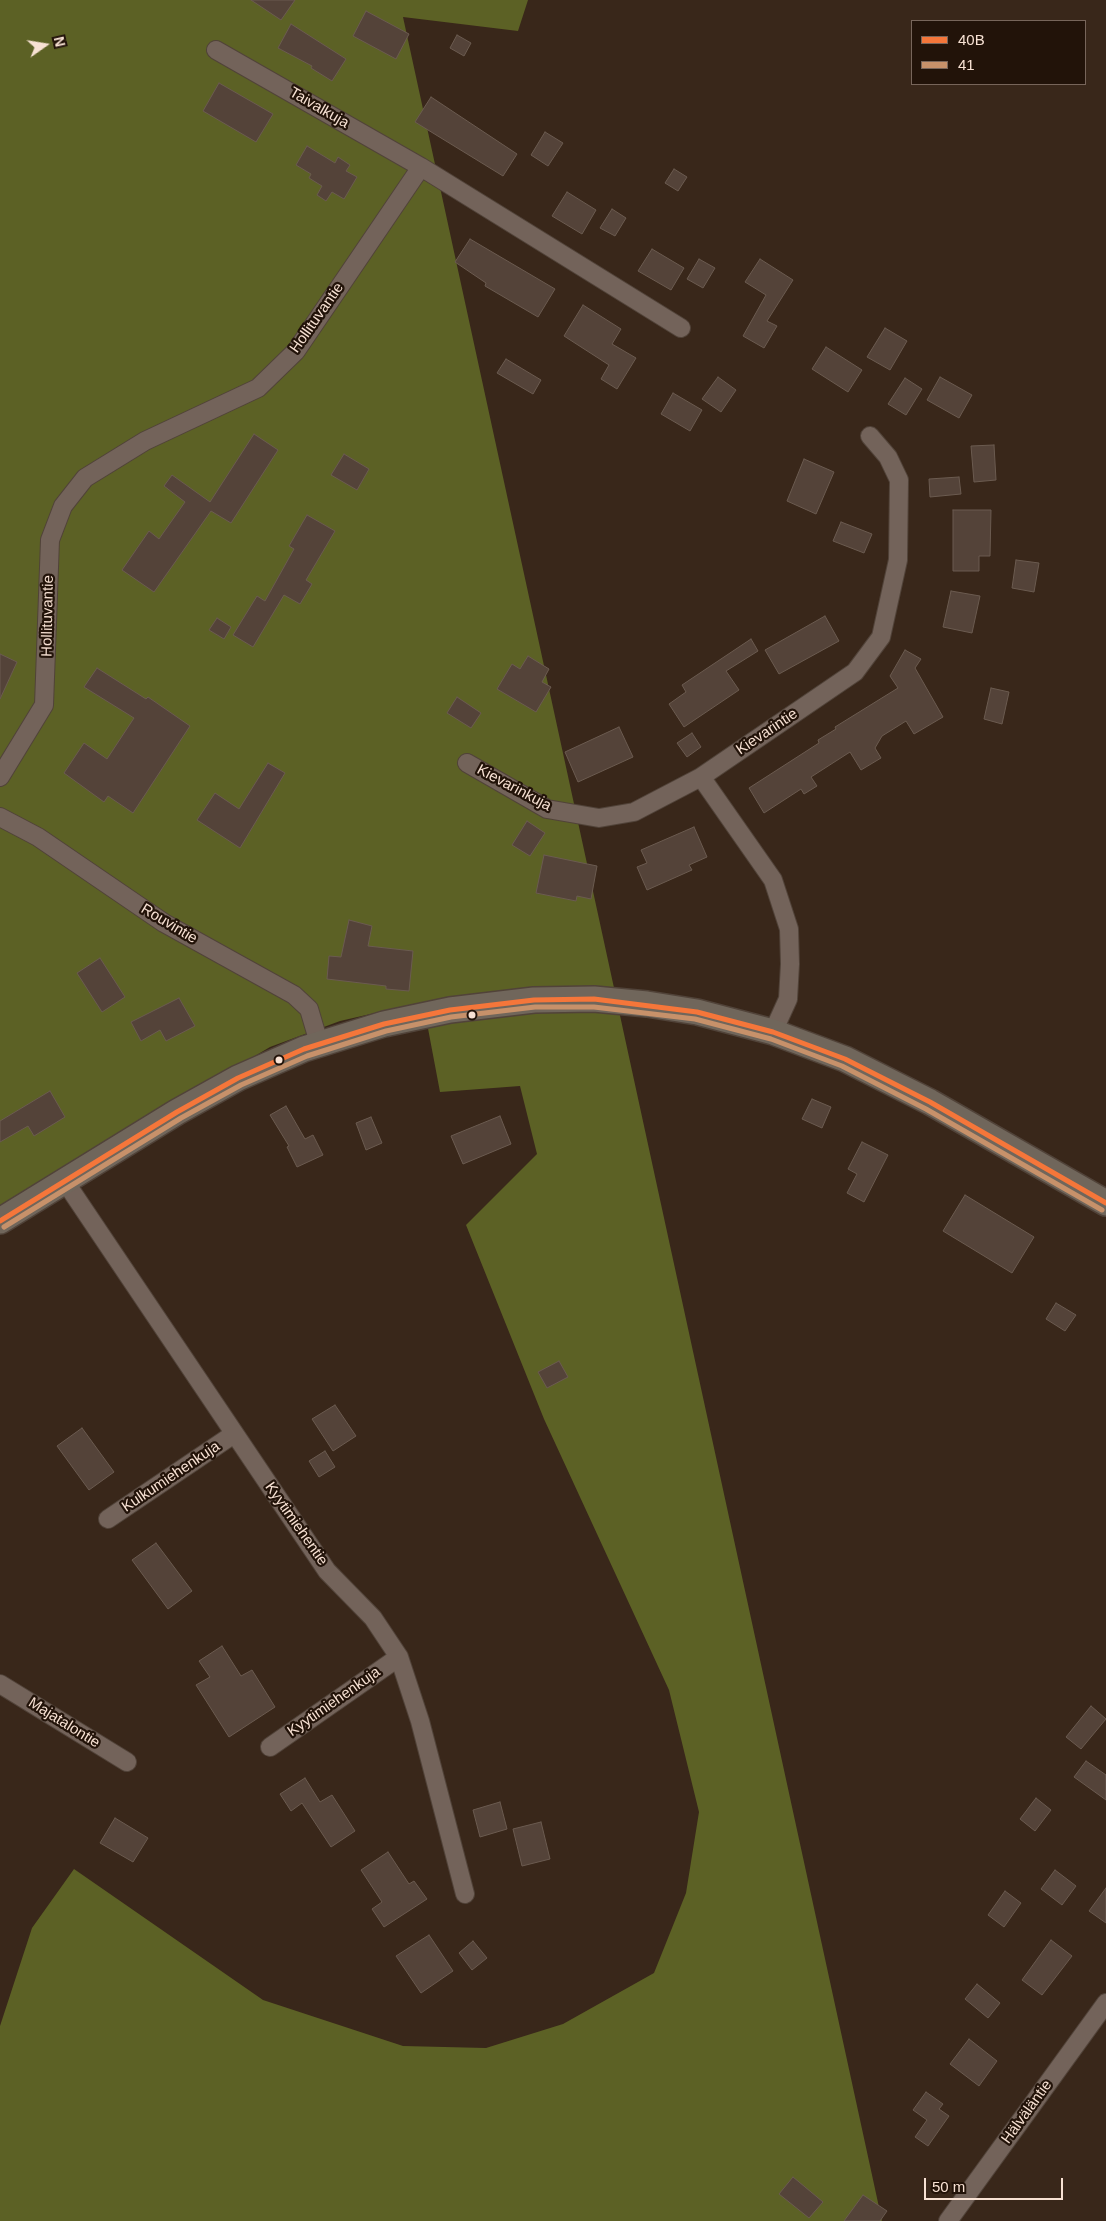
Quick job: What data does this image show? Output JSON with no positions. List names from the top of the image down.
{
  "streets": {
    "street": [
      "Taivalkuja",
      "Hollituvantie",
      "Kievarintie",
      "Kievarinkuja",
      "Rouvintie",
      "Kulkumiehenkuja",
      "Kyytimiehentie",
      "Kyytimiehenkuja",
      "Majatalontie",
      "Hälväläntie"
    ]
  },
  "crossings": [
    ["Taivalkuja", "Hollituvantie"],
    ["Kievarintie", "Kievarinkuja"],
    ["Kulkumiehenkuja", "Kyytimiehentie"],
    ["Kyytimiehentie", "Kyytimiehenkuja"]
  ],
  "lines": ["transit line 40B", "transit line 41"],
  "legend": ["40B", "41"],
  "scale_bar": "50 m",
  "north": "right"
}
